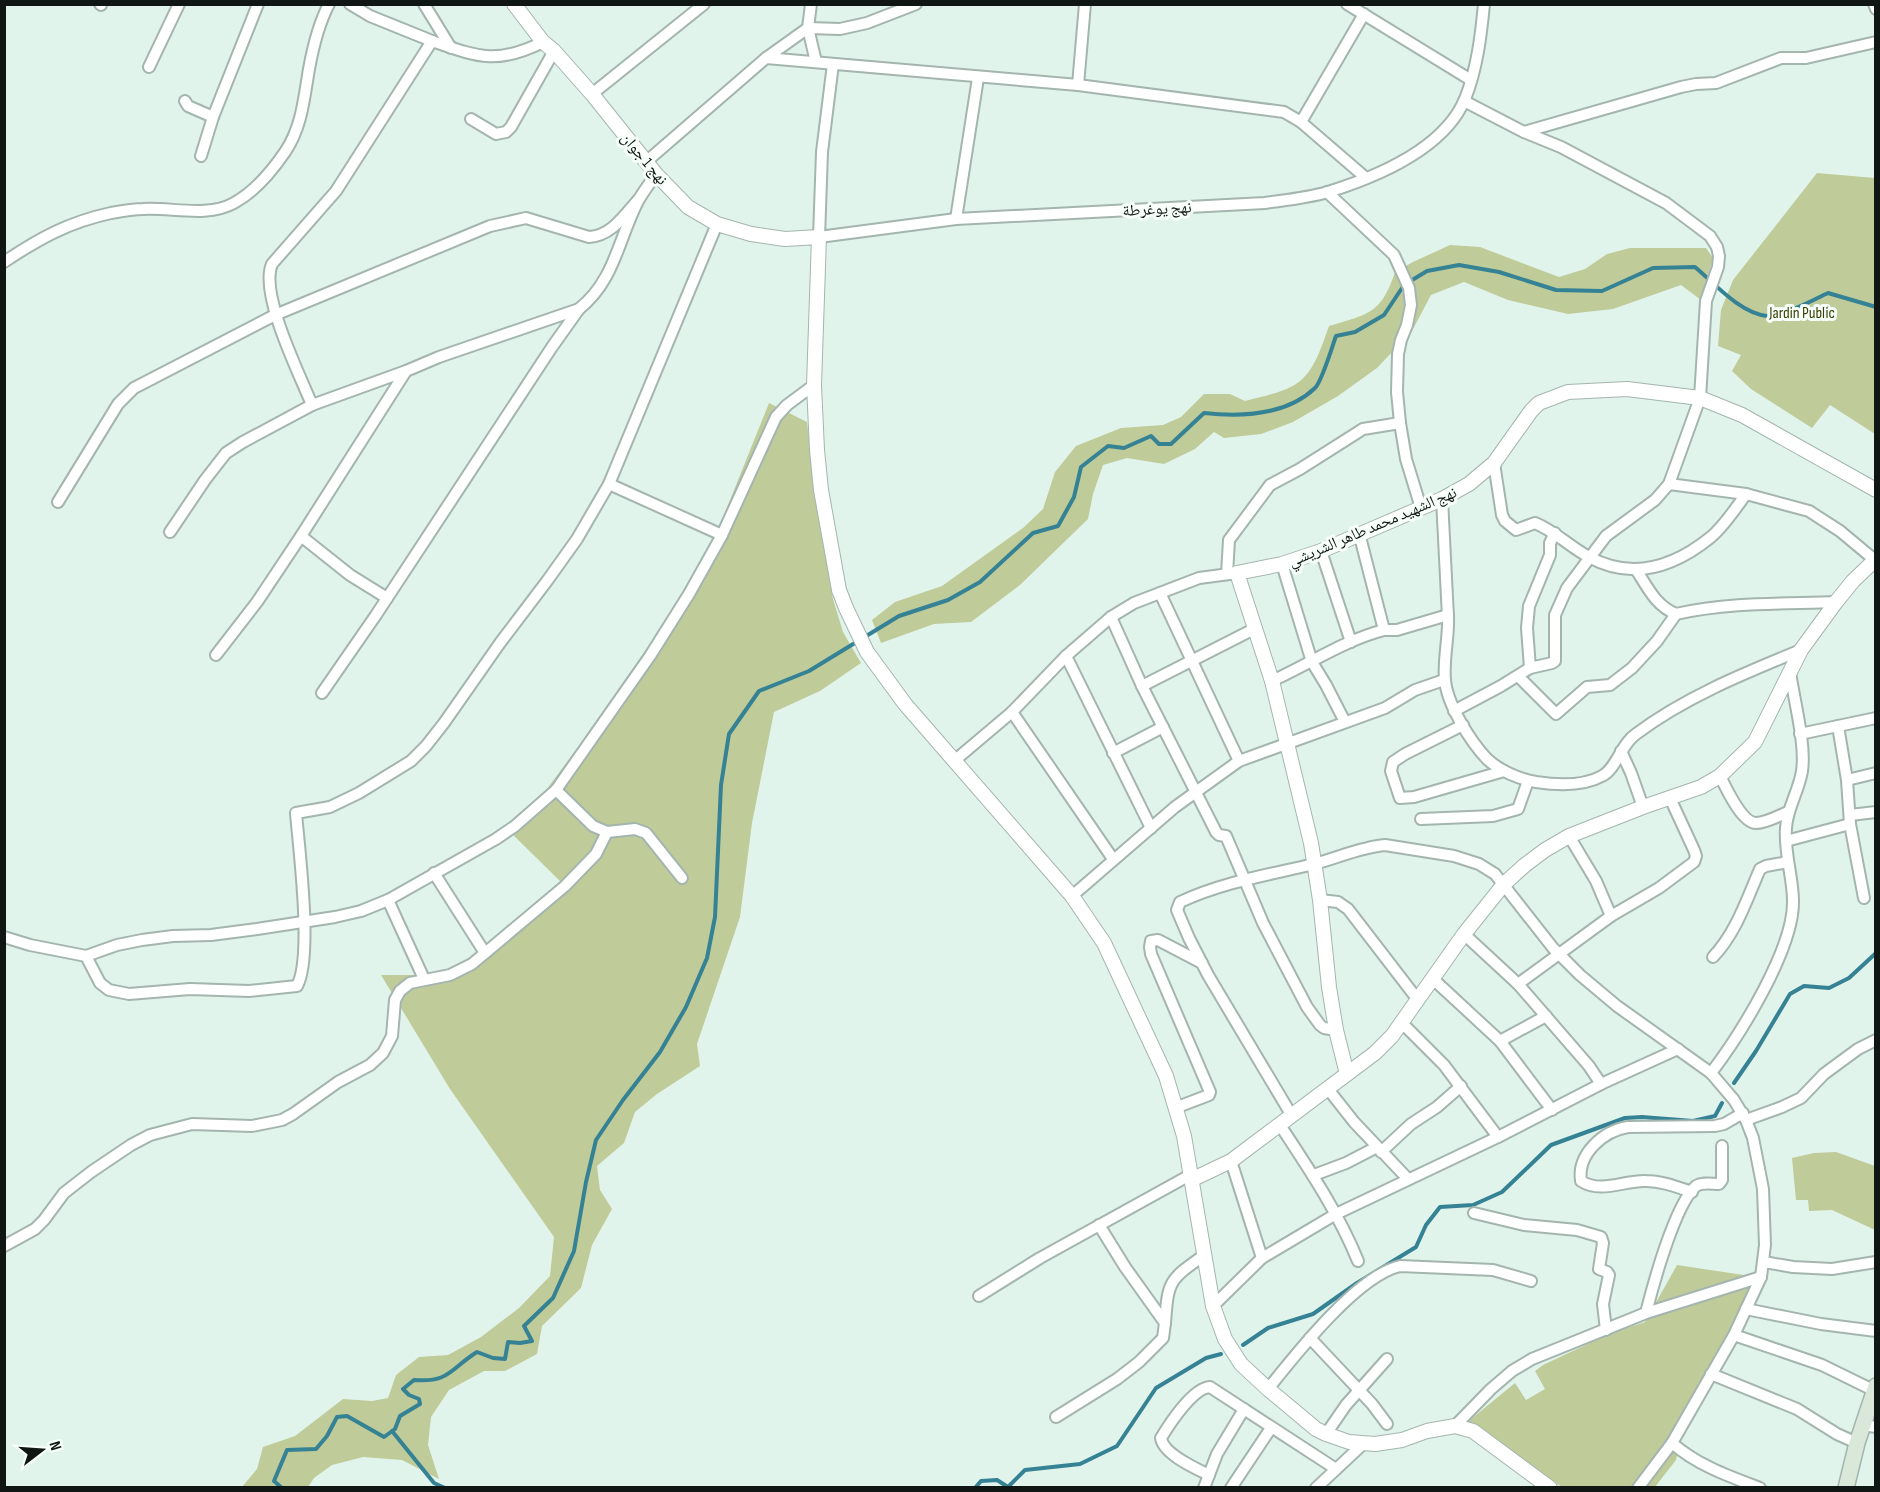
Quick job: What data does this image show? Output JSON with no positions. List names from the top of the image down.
{
  "streets": {
    "street": ["نهج 1 جوان", "نهج يوغرطة", "نهج الشهيد محمد طاهر الشريشي"]
  },
  "crossings": [
    ["نهج 1 جوان", "نهج يوغرطة"]
  ],
  "parks": ["Jardin Public"],
  "north": "right"
}
